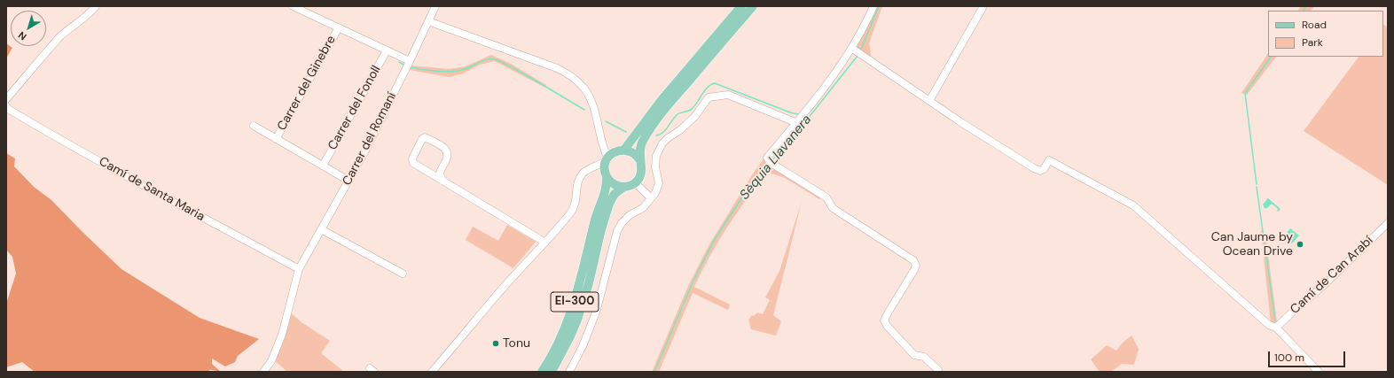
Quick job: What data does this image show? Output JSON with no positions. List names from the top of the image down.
{
  "streets": {
    "main road": ["EI-300"],
    "street": [
      "Carrer del Ginebre",
      "Carrer del Fonoll",
      "Carrer del Romaní",
      "Camí de Santa Maria",
      "Camí de Can Arabí"
    ]
  },
  "crossings": [
    ["Carrer del Ginebre", "Carrer del Fonoll"],
    ["Carrer del Ginebre", "Carrer del Romaní"],
    ["Carrer del Romaní", "Camí de Santa Maria"]
  ],
  "water": ["Sèquia Llavanera"],
  "places": ["Can Jaume by Ocean Drive", "Tonu"],
  "legend": ["Road", "Park"],
  "scale_bar": "100 m",
  "north": "bottom left"
}
